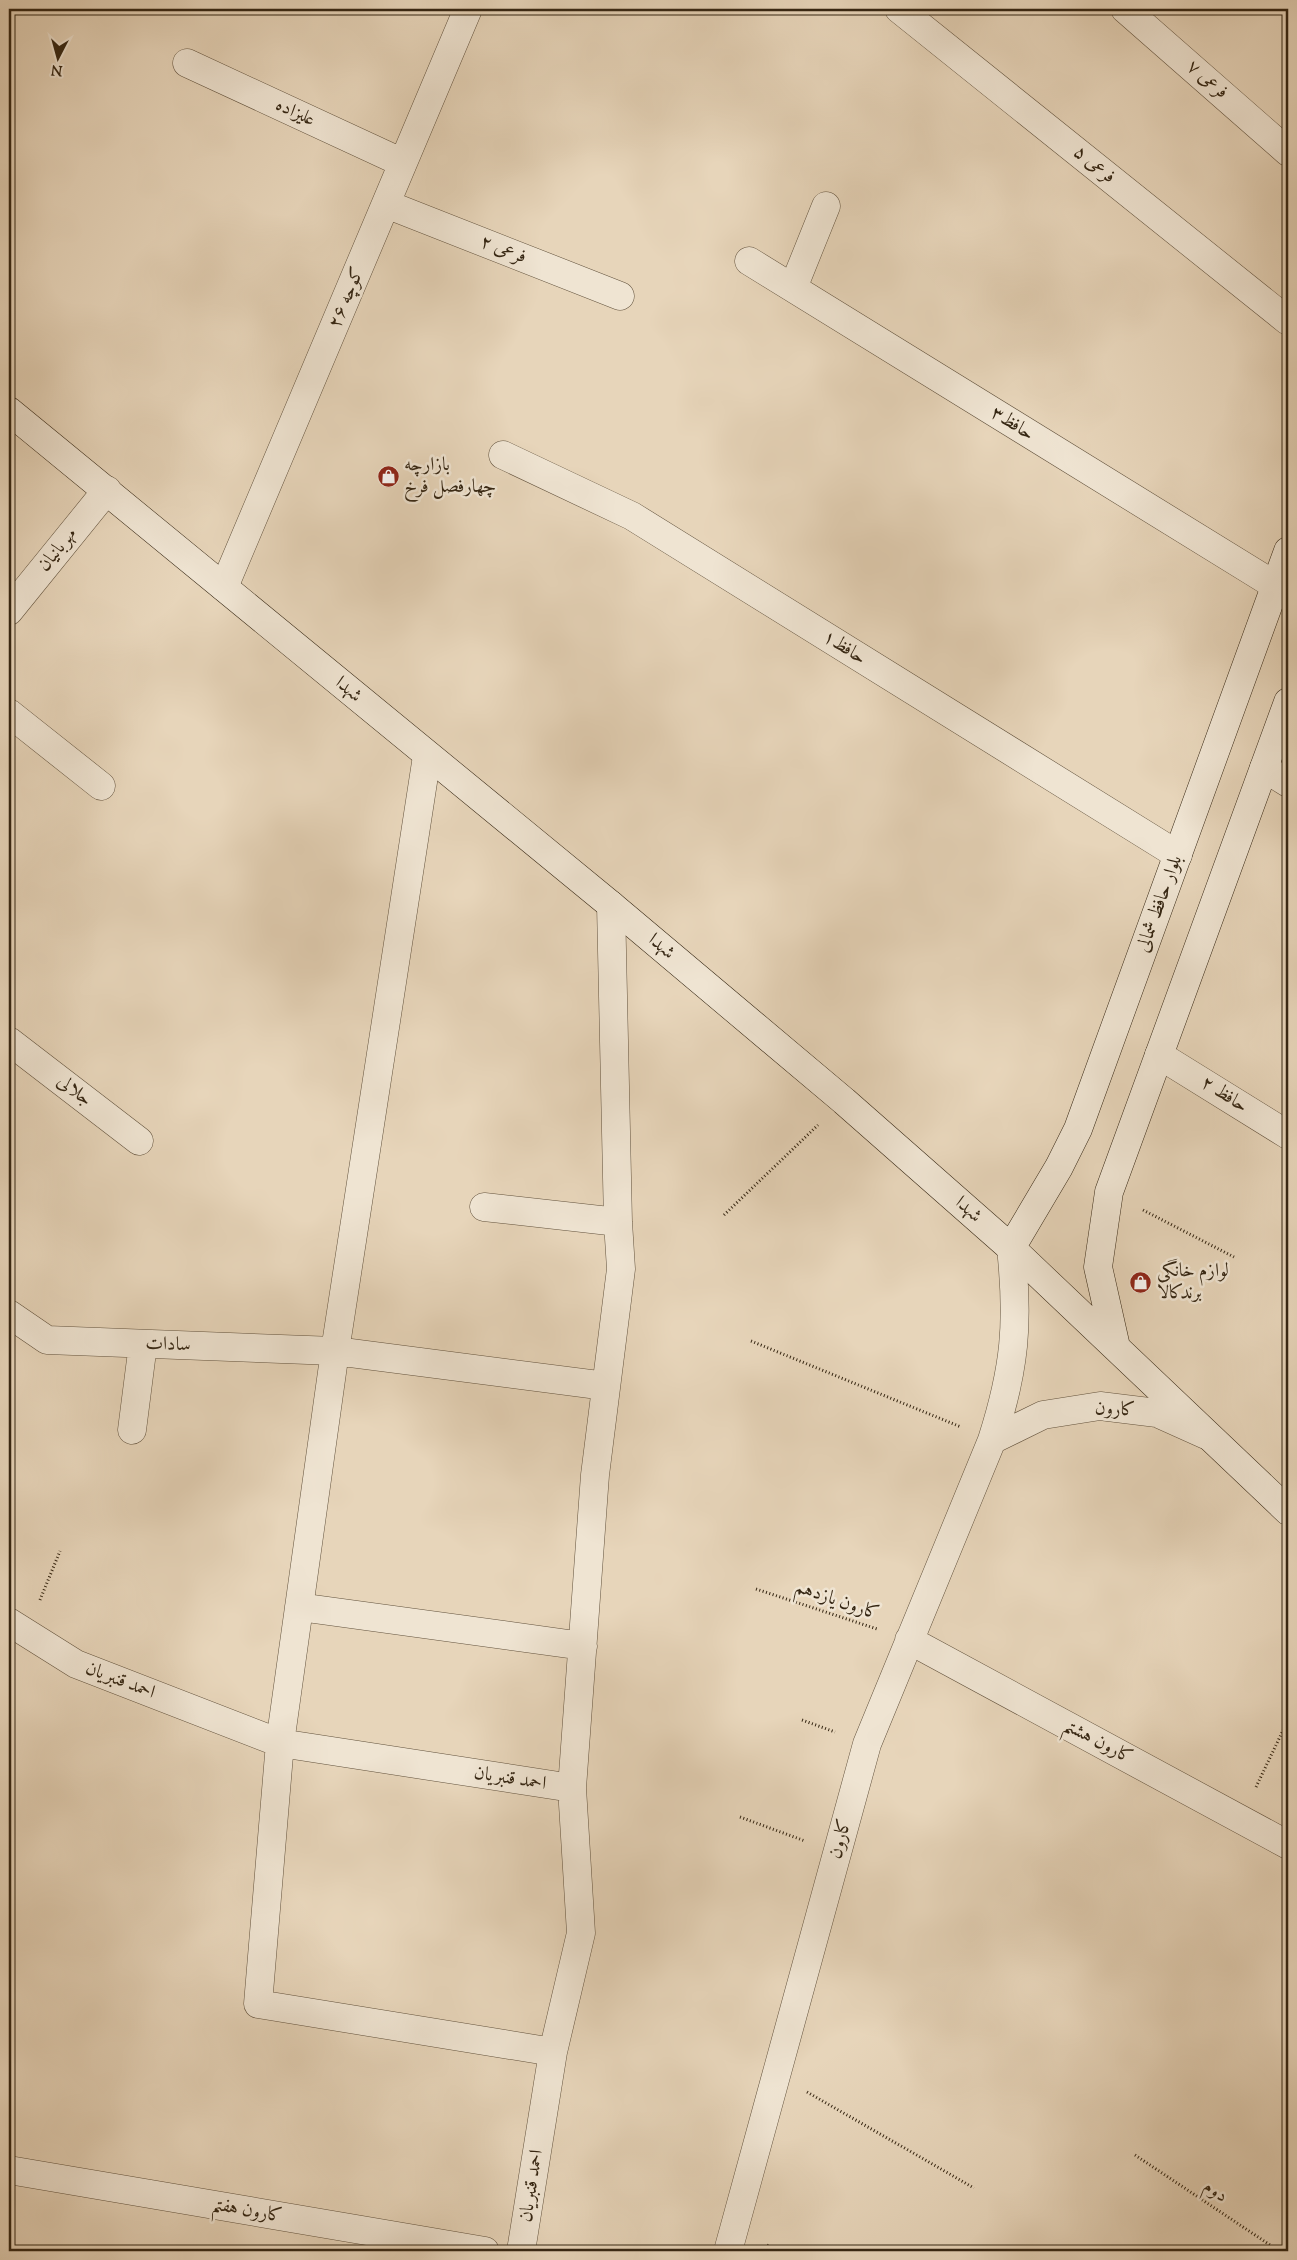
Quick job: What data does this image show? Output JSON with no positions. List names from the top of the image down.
{
  "streets": {
    "street": [
      "فرعی ۷",
      "علیزاده",
      "فرعی ۵",
      "فرعی ۲",
      "کوچه ۲۶",
      "حافظ۳",
      "مهربانیان",
      "حافظ۱",
      "شهدا",
      "بلوار حافظ شمالی",
      "جلالی",
      "حافظ ۲",
      "سادات",
      "کارون",
      "احمد قنبریان",
      "کارون هشتم",
      "کارون هفتم"
    ],
    "path": ["کارون یازدهم", "دوم"]
  },
  "crossings": [
    ["علیزاده", "کوچه ۲۶"],
    ["فرعی ۲", "کوچه ۲۶"],
    ["کوچه ۲۶", "شهدا"],
    ["حافظ۳", "بلوار حافظ شمالی"],
    ["مهربانیان", "شهدا"],
    ["حافظ۱", "بلوار حافظ شمالی"],
    ["شهدا", "بلوار حافظ شمالی"],
    ["شهدا", "کارون"],
    ["بلوار حافظ شمالی", "کارون"],
    ["کارون", "کارون یازدهم"],
    ["کارون", "کارون هشتم"],
    ["کارون یازدهم", "کارون هشتم"]
  ],
  "places": {
    "shop": ["بازارچه چهارفصل فرخ", "لوازم خانگی برندکالا"]
  },
  "north": "bottom"
}
